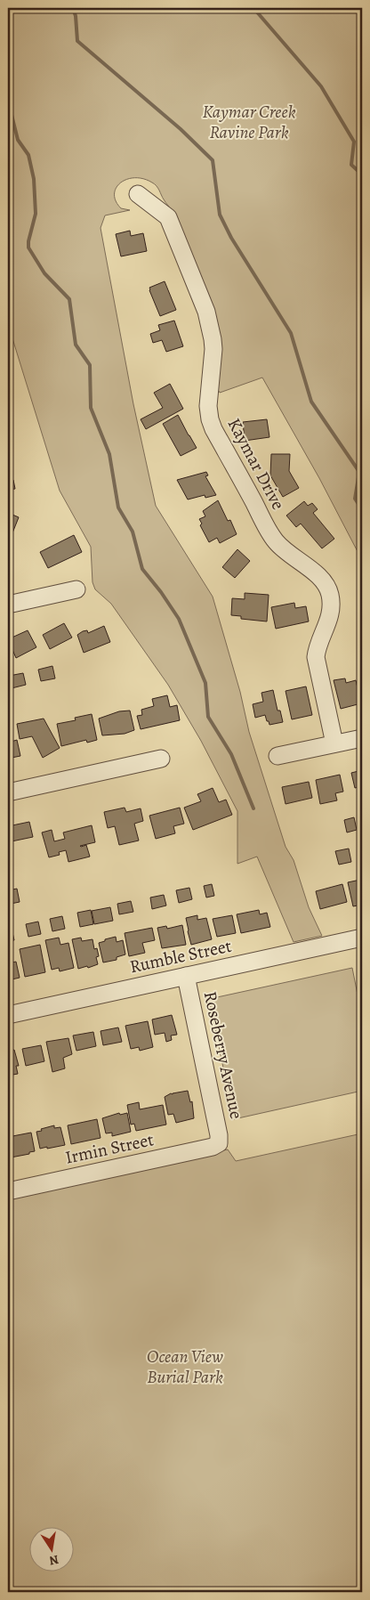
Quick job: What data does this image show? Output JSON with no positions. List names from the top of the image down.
{
  "streets": {
    "street": [
      "Kaymar Drive",
      "Rumble Street",
      "Roseberry Avenue",
      "Irmin Street"
    ]
  },
  "crossings": [
    ["Rumble Street", "Roseberry Avenue"],
    ["Roseberry Avenue", "Irmin Street"]
  ],
  "parks": ["Kaymar Creek Ravine Park", "Ocean View Burial Park"],
  "north": "bottom"
}
